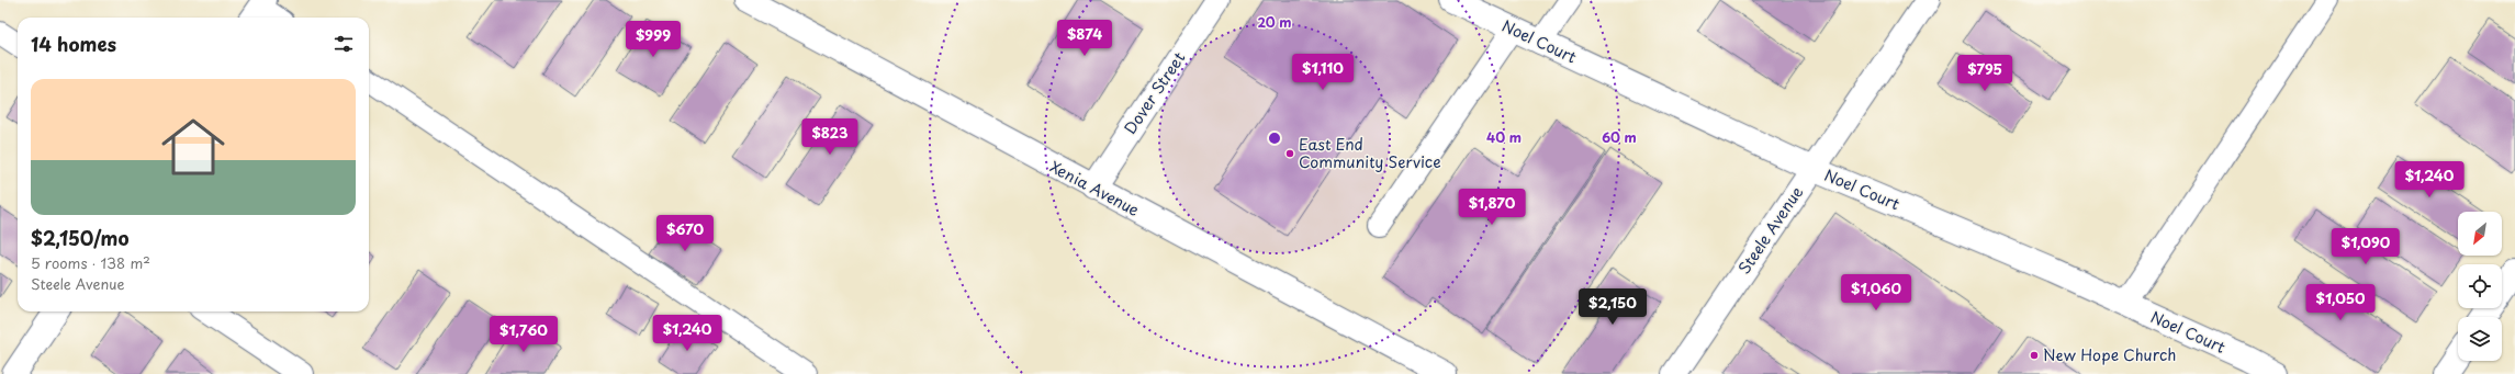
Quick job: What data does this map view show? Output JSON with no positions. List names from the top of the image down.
{
  "streets": {
    "street": [
      "Noel Court",
      "Dover Street",
      "Xenia Avenue",
      "Steele Avenue"
    ]
  },
  "crossings": [
    ["Noel Court", "Steele Avenue"],
    ["Dover Street", "Xenia Avenue"]
  ],
  "places": ["East End Community Service", "New Hope Church"],
  "north": "bottom left",
  "page": {
    "heading": "14 homes",
    "price": [
      "$874",
      "$999",
      "$1,110",
      "$795",
      "$823",
      "$1,240",
      "$1,870",
      "$670",
      "$1,090",
      "$1,060",
      "$1,050",
      "$2,150",
      "$1,240",
      "$1,760"
    ],
    "list": [
      {
        "name": "$2,150/mo",
        "note": "5 rooms · 138 m² · Steele Avenue"
      }
    ]
  },
  "rings": ["20 m", "40 m", "60 m"]
}
